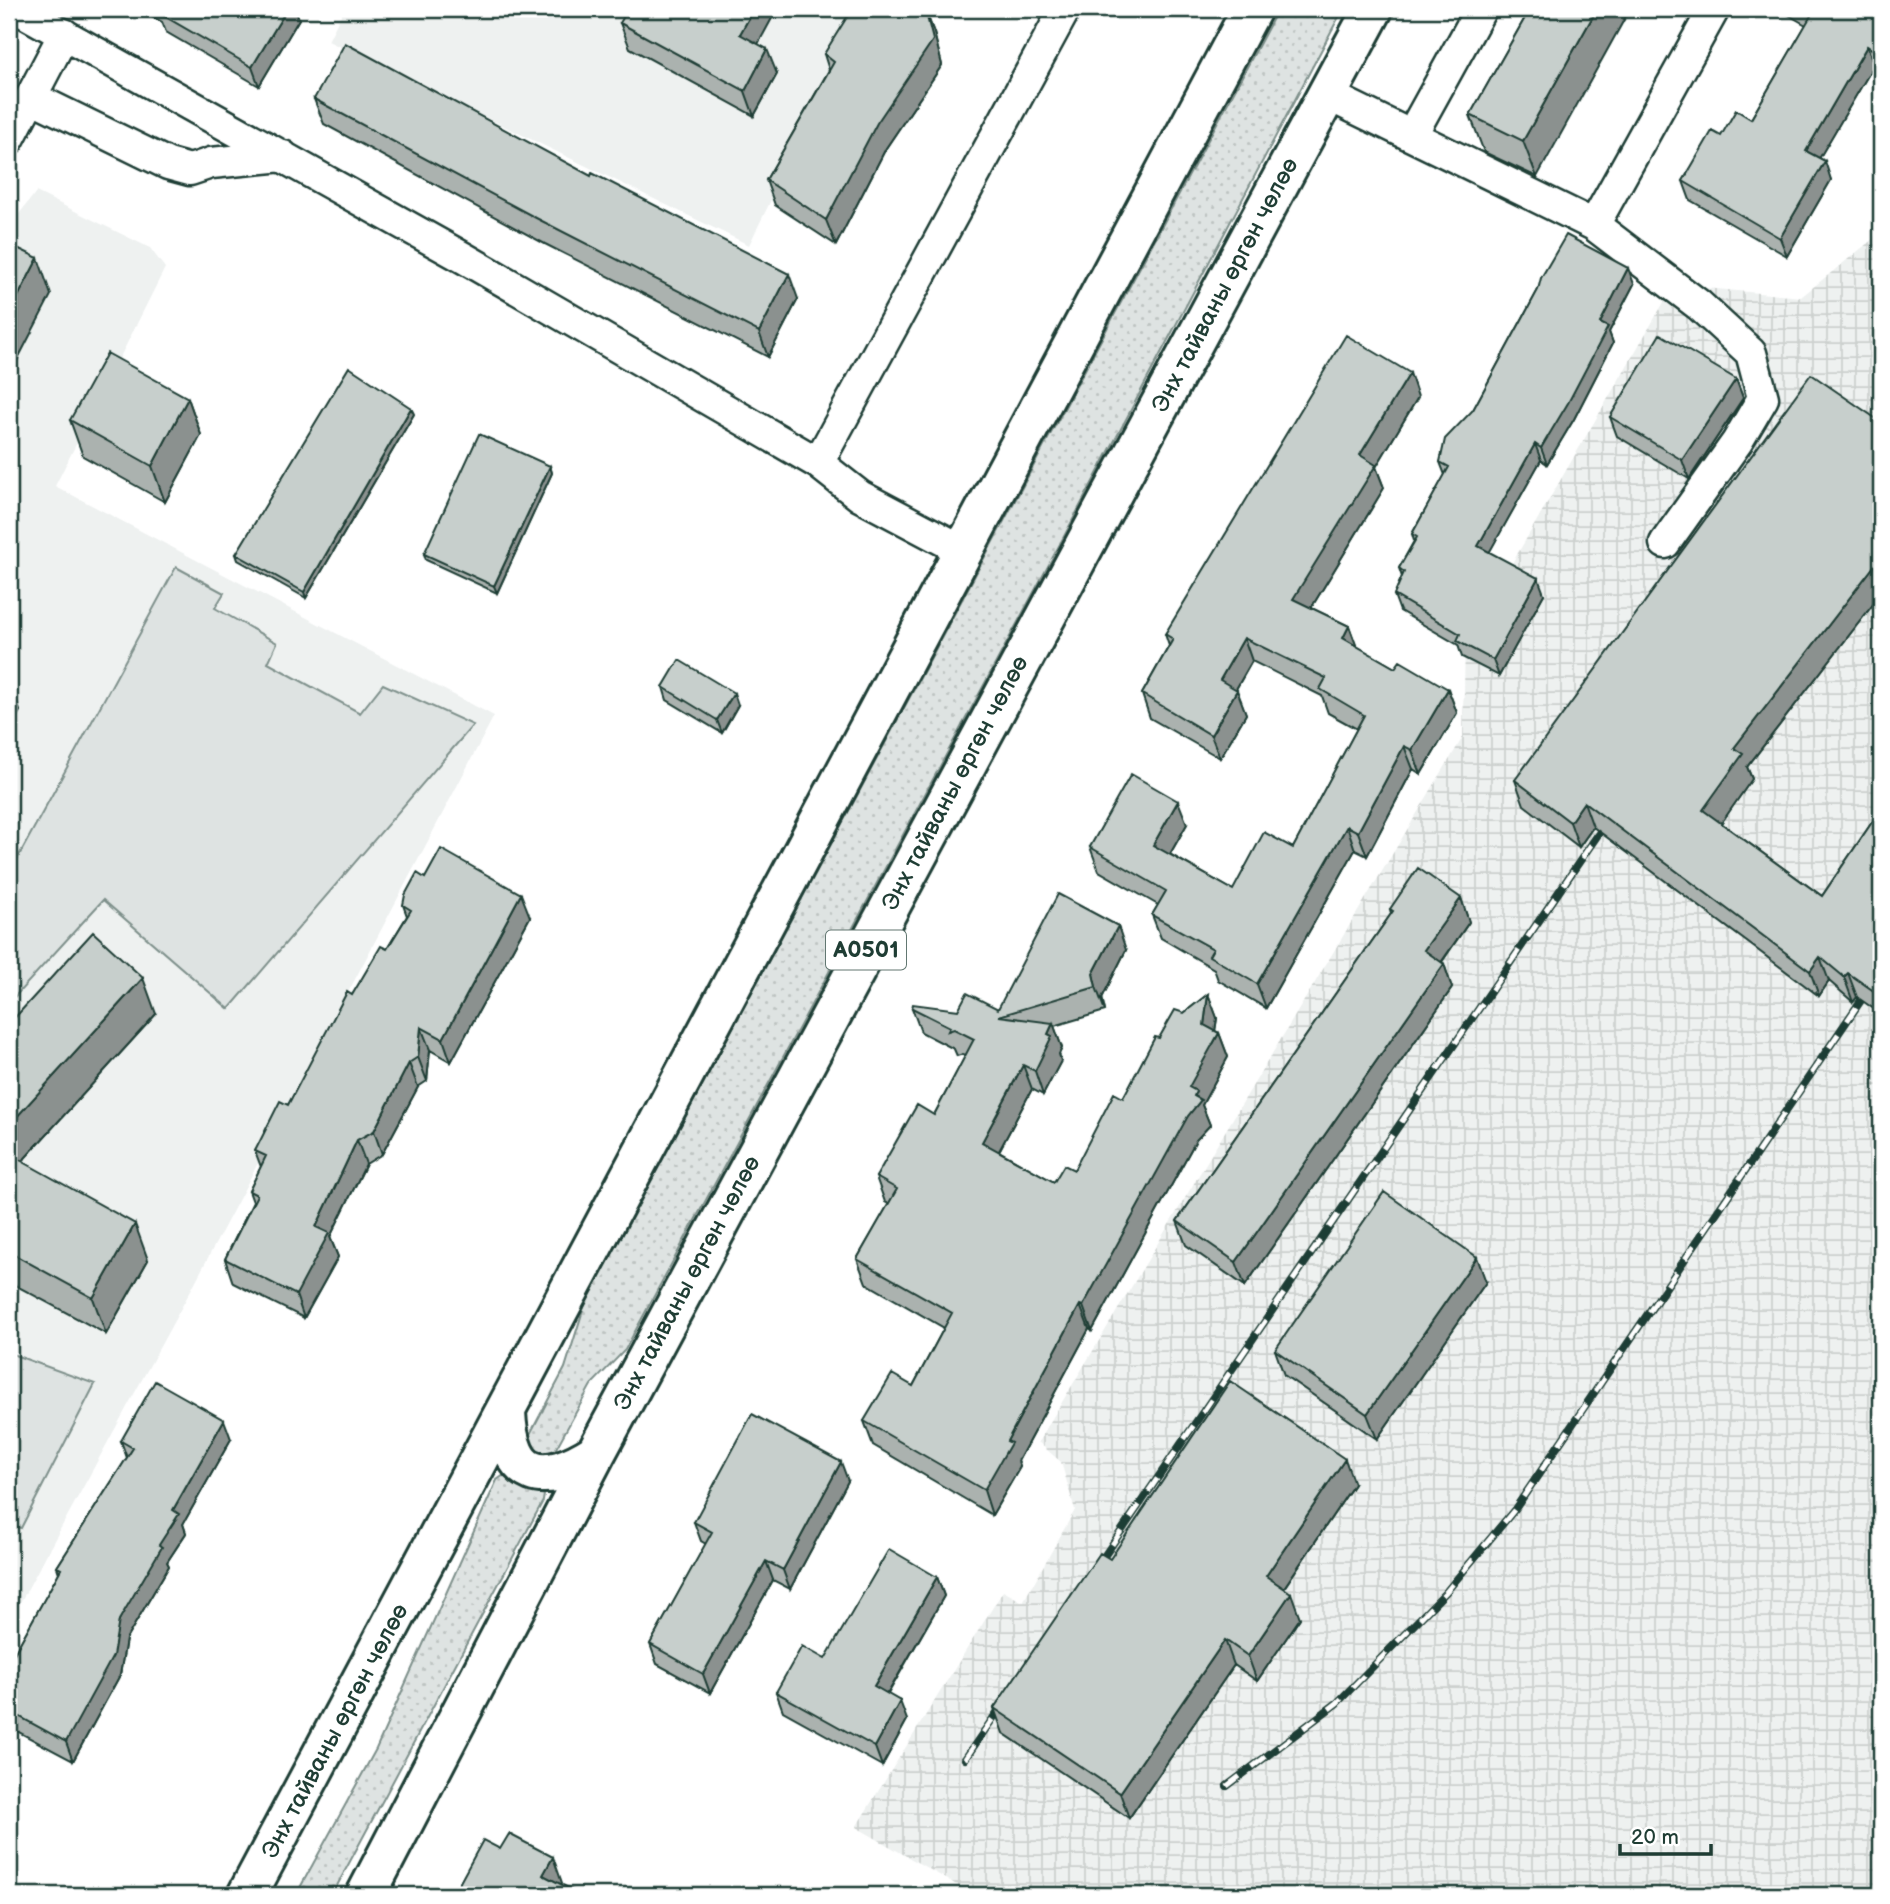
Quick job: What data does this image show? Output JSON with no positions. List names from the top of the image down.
{
  "streets": {
    "highway": ["Энх тайваны өргөн чөлөө", "A0501"]
  },
  "scale_bar": "20 m"
}
